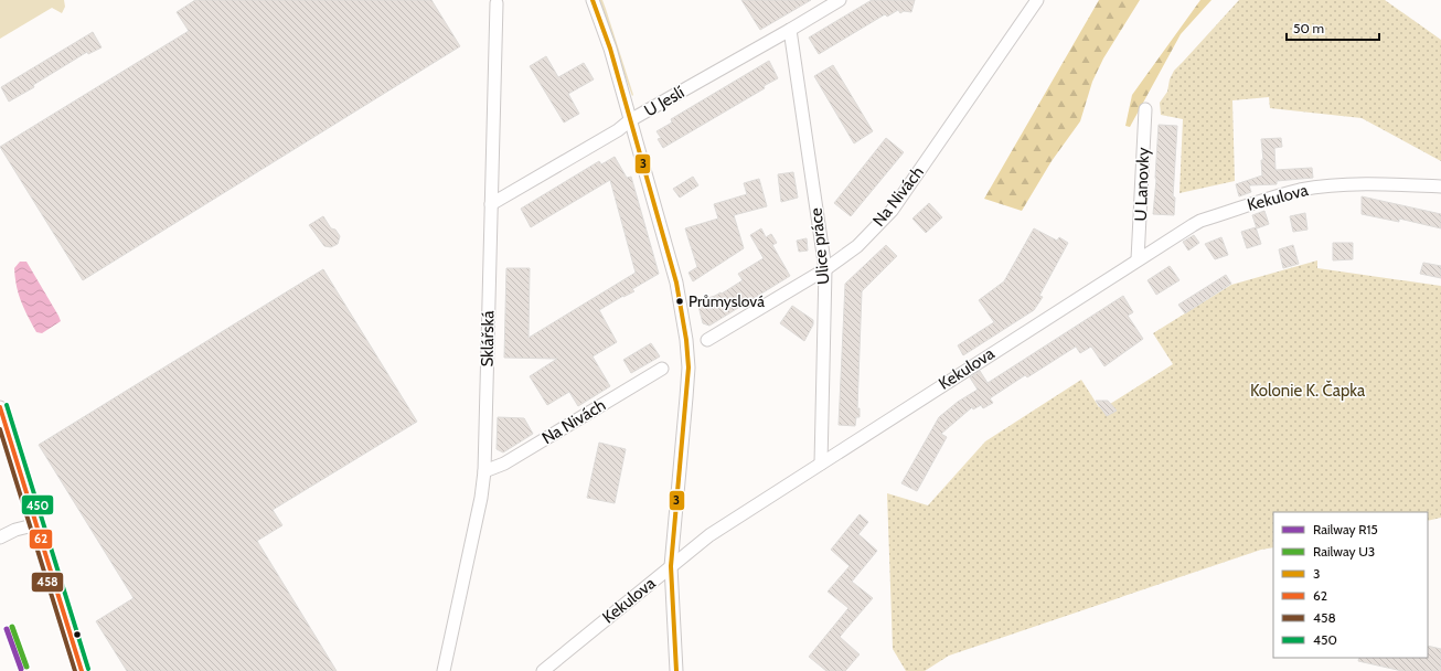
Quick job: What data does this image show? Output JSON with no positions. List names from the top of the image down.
{
  "streets": {
    "street": [
      "U Jeslí",
      "U Lanovky",
      "Na Nivách",
      "Kekulova",
      "Ulice práce",
      "Sklářská"
    ]
  },
  "crossings": [
    ["U Jeslí", "Ulice práce"],
    ["U Jeslí", "Sklářská"],
    ["U Lanovky", "Kekulova"],
    ["Na Nivách", "Ulice práce"],
    ["Na Nivách", "Sklářská"],
    ["Kekulova", "Ulice práce"]
  ],
  "parks": ["Kolonie K. Čapka"],
  "places": ["Průmyslová"],
  "lines": [
    "transit line 3",
    "transit line 450",
    "transit line 62",
    "transit line 458",
    "rail line U3",
    "rail line R15"
  ],
  "legend": [
    "Railway R15",
    "Railway U3",
    "3",
    "62",
    "458",
    "450"
  ],
  "scale_bar": "50 m"
}
